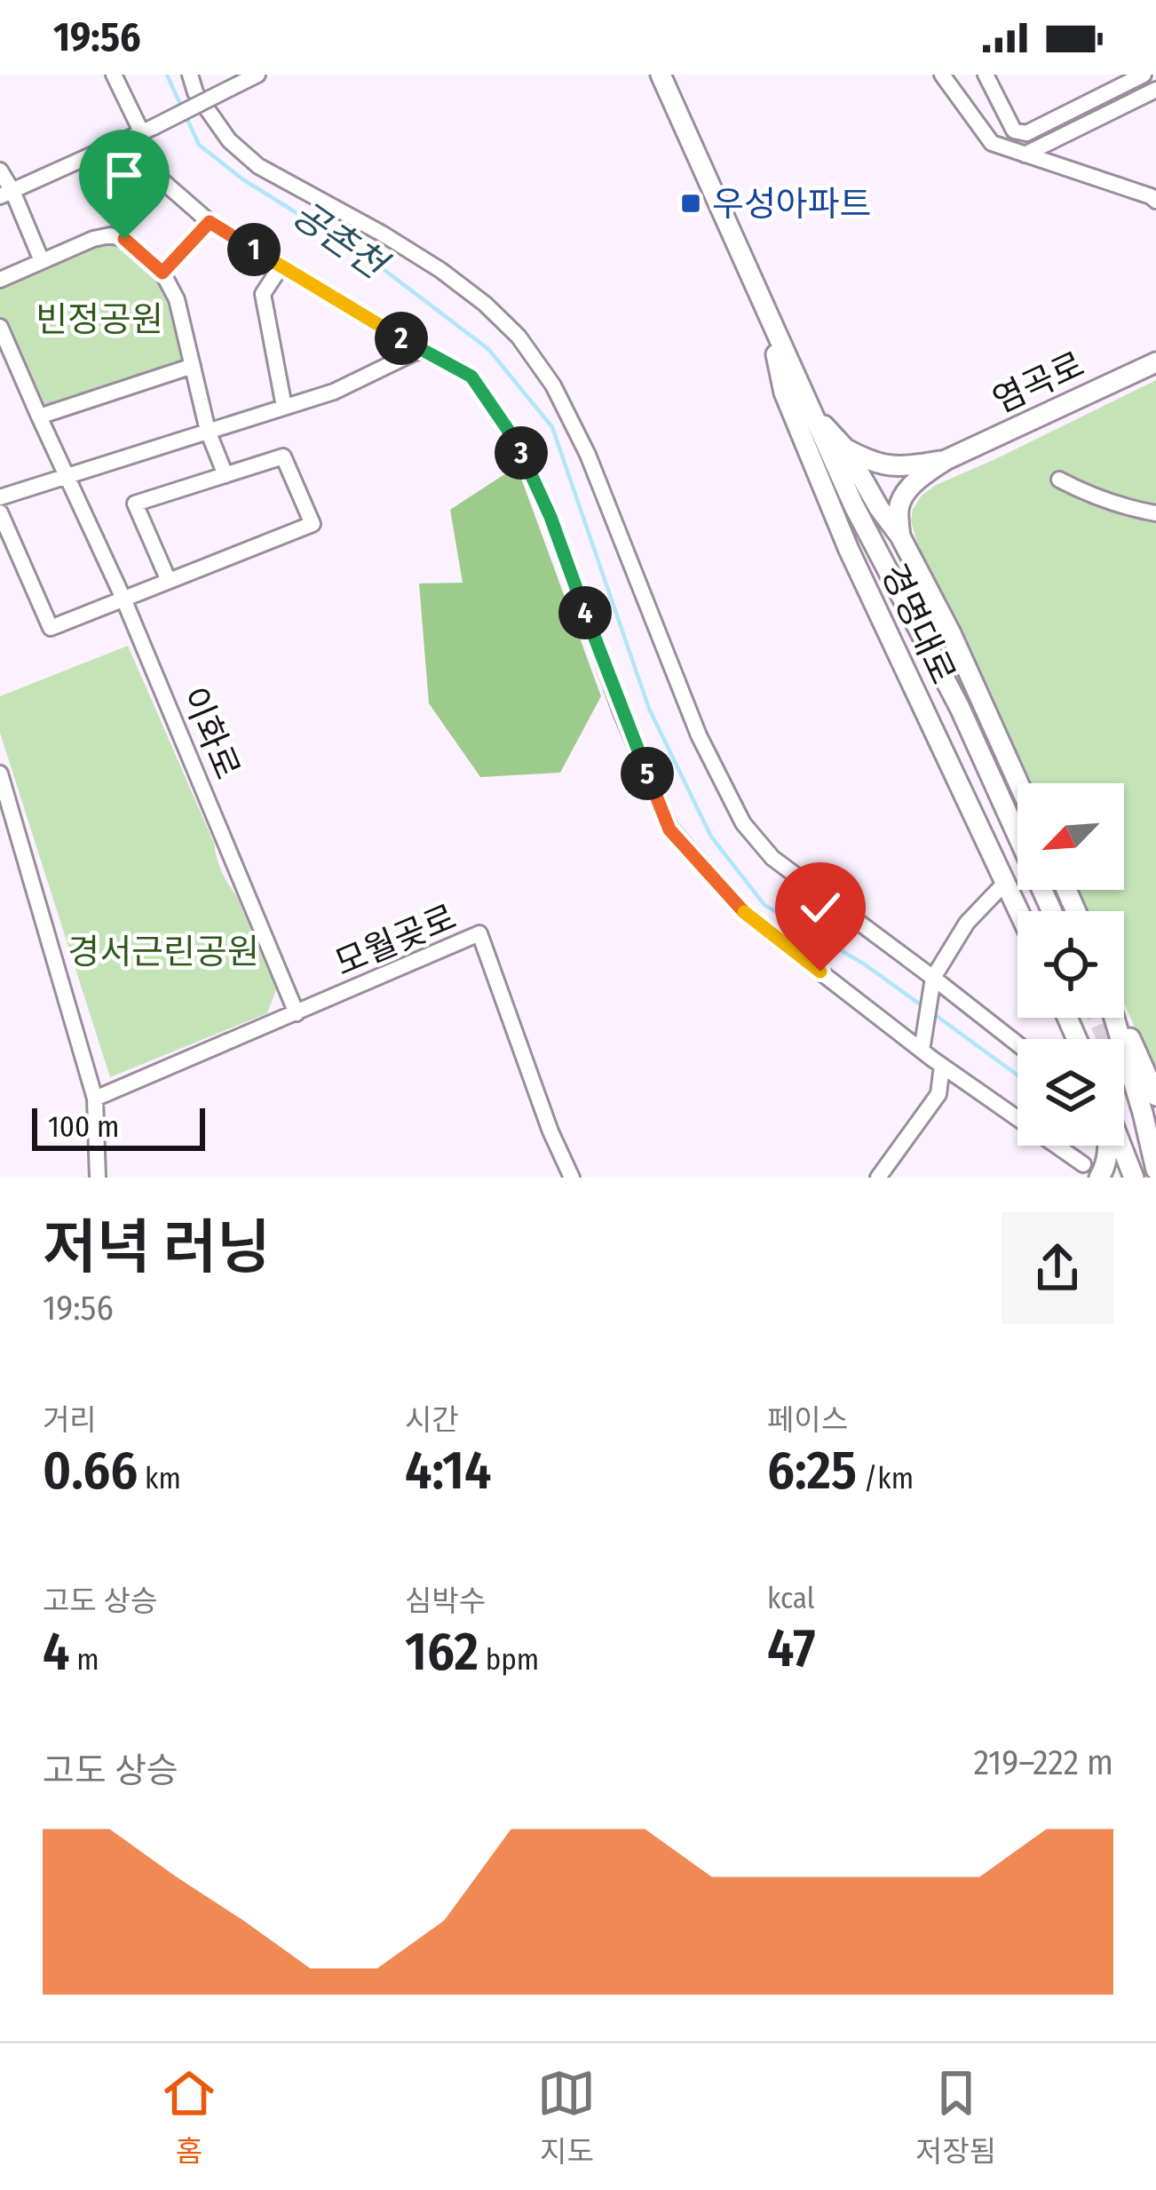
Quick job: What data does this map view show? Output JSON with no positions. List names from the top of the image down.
{
  "streets": {
    "main road": ["염곡로", "경명대로"],
    "street": ["이화로", "모월곶로"]
  },
  "crossings": [
    ["염곡로", "경명대로"],
    ["이화로", "모월곶로"]
  ],
  "water": ["공촌천"],
  "parks": ["빈정공원", "경서근린공원"],
  "places": {
    "transit": ["우성아파트"]
  },
  "scale_bar": "100 m",
  "north": "bottom left",
  "page": {
    "status": "19:56",
    "pins": [
      "1",
      "2",
      "3",
      "4",
      "5"
    ],
    "scale": "100 m",
    "heading": ["저녁 러닝", "19:56"],
    "stats": [
      ["거리", "0.66 km"],
      ["시간", "4:14"],
      ["페이스", "6:25 /km"],
      ["고도 상승", "4 m"],
      ["심박수", "162 bpm"],
      ["kcal", "47"]
    ],
    "chart": ["고도 상승", "219–222 m"],
    "tabs": ["홈", "지도", "저장됨"]
  }
}
